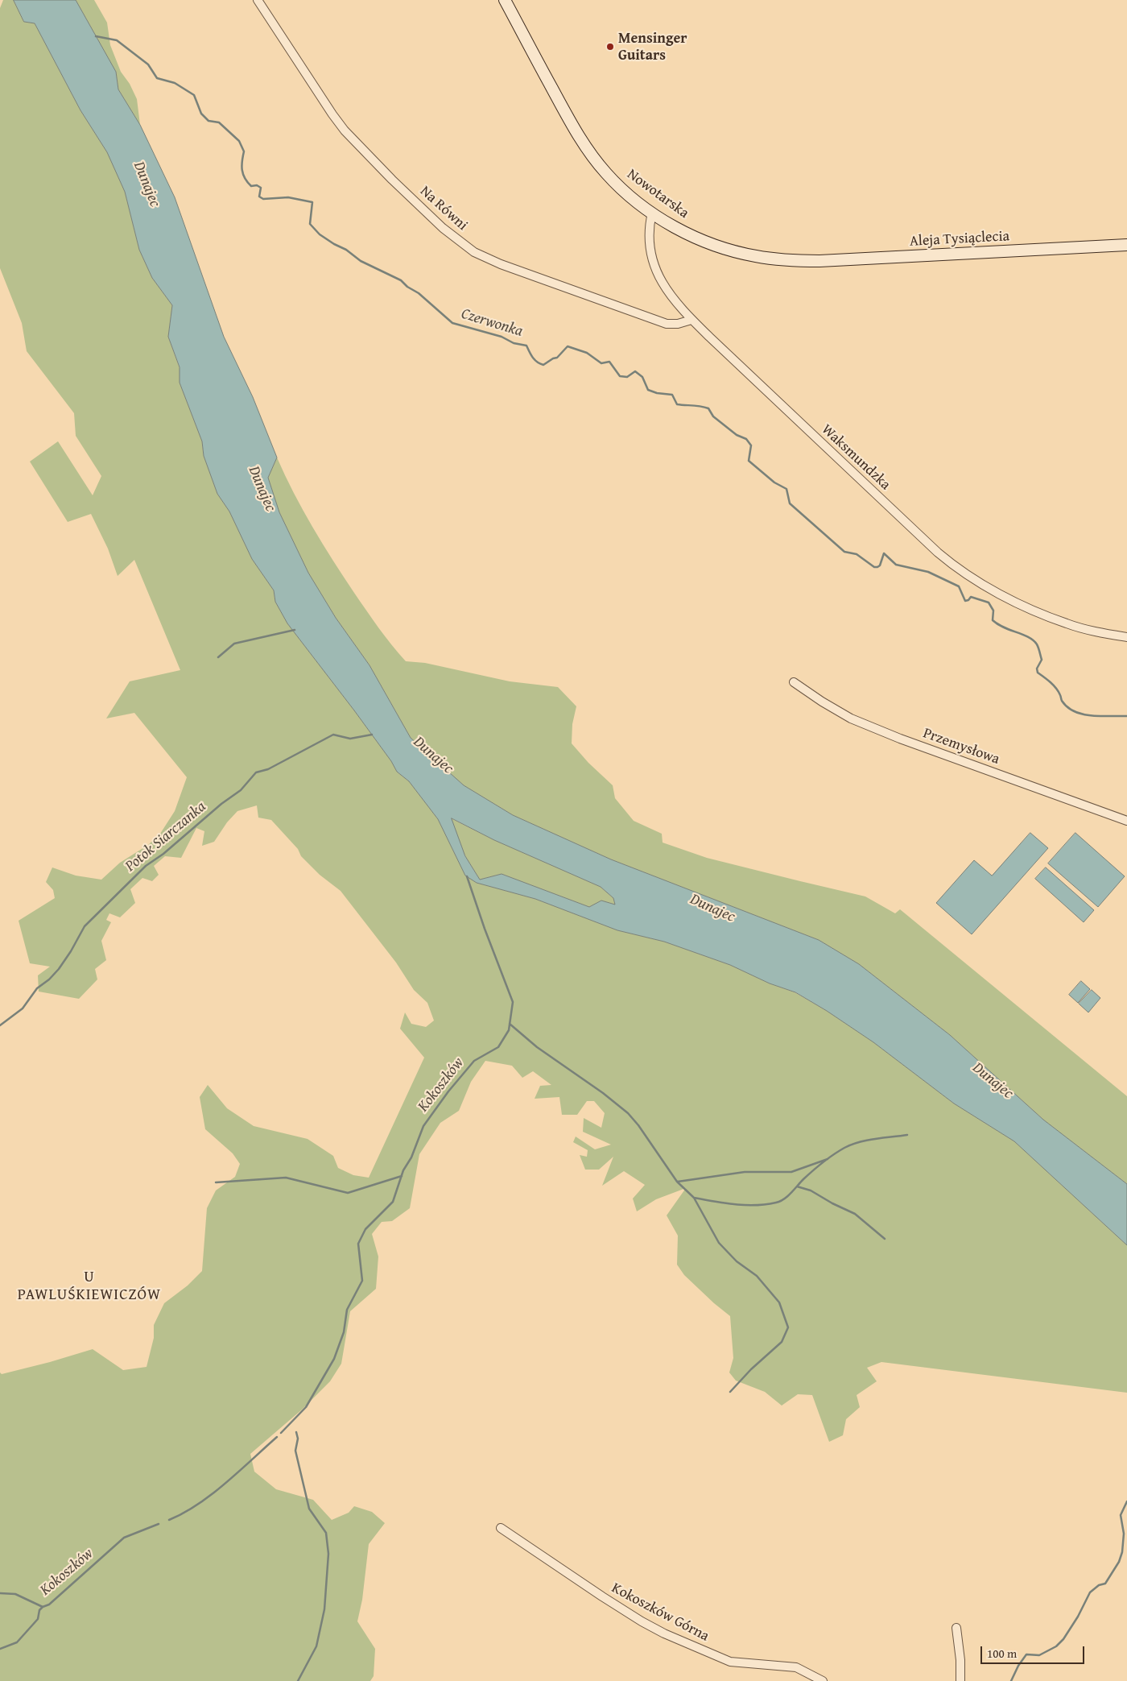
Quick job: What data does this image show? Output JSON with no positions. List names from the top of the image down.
{
  "streets": {
    "street": [
      "Nowotarska",
      "Na Równi",
      "Aleja Tysiąclecia",
      "Waksmundzka",
      "Przemysłowa",
      "Kokoszków Górna"
    ]
  },
  "crossings": [
    ["Nowotarska", "Aleja Tysiąclecia"],
    ["Nowotarska", "Waksmundzka"],
    ["Na Równi", "Waksmundzka"]
  ],
  "districts": ["U PAWLUŚKIEWICZÓW"],
  "water": [
    "Dunajec",
    "Czerwonka",
    "Potok Siarczanka",
    "Kokoszków"
  ],
  "places": ["Mensinger Guitars"],
  "scale_bar": "100 m"
}
